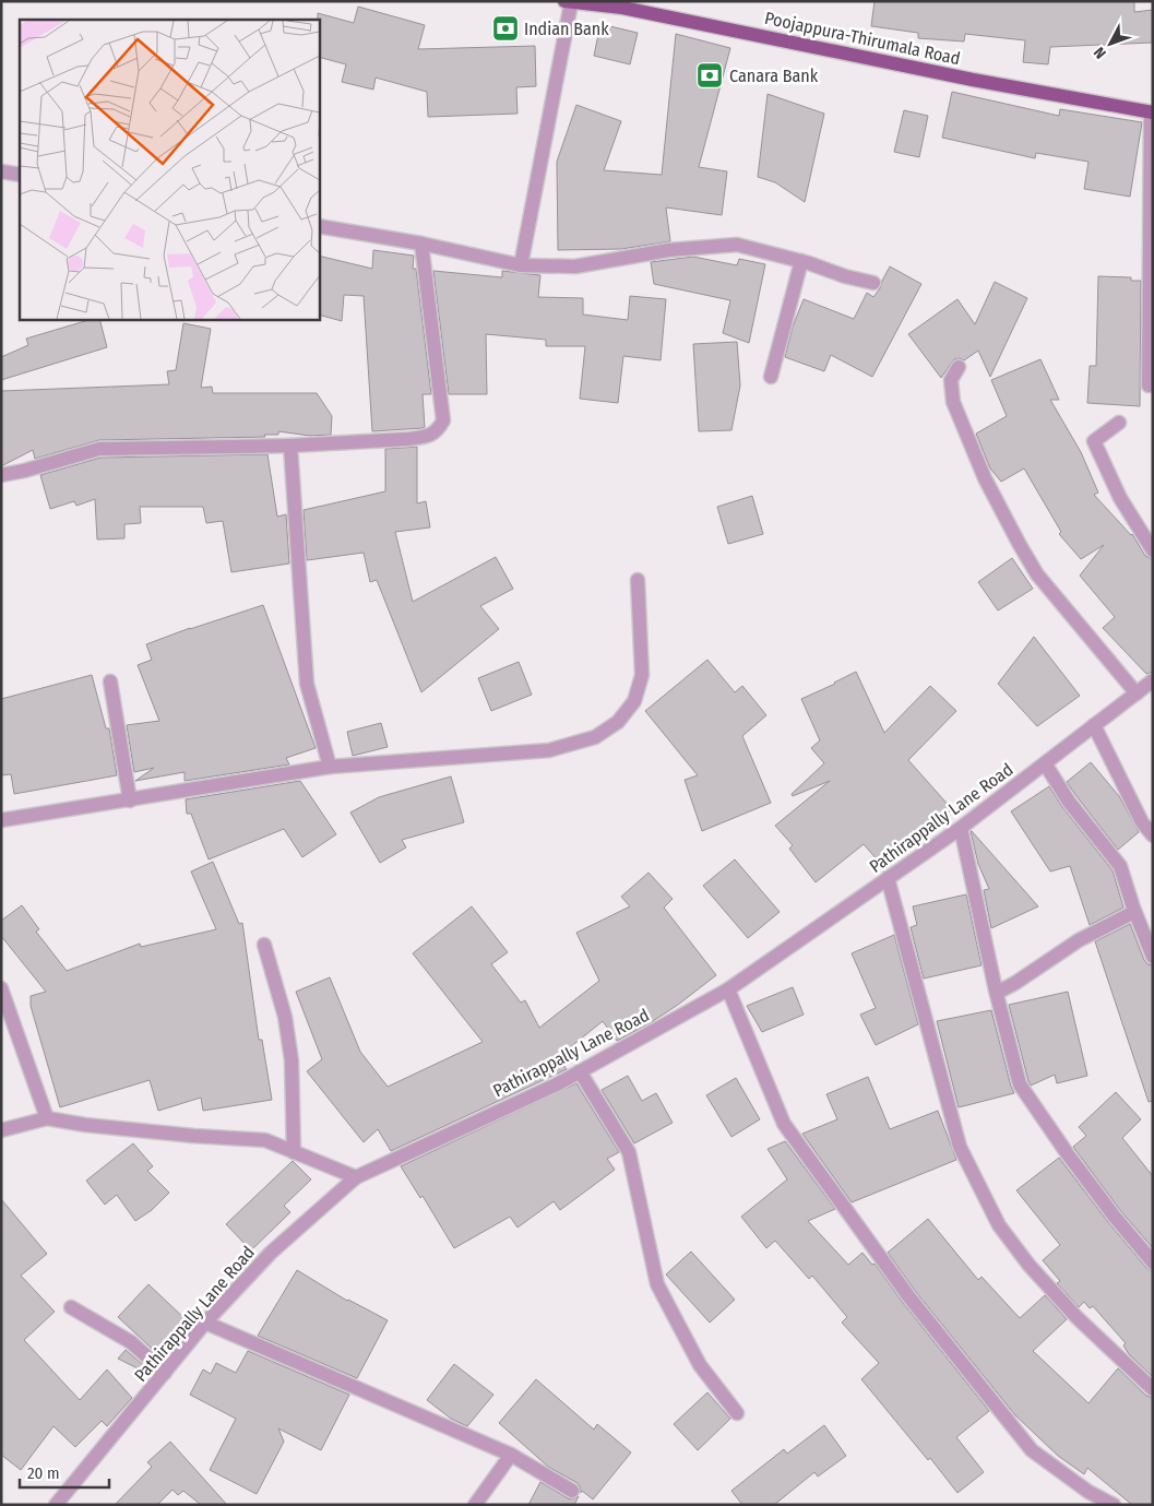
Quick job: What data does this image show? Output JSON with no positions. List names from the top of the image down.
{
  "streets": {
    "main road": ["Poojappura-Thirumala Road"],
    "street": ["Pathirappally Lane Road"]
  },
  "places": {
    "bank": ["Indian Bank", "Canara Bank"]
  },
  "scale_bar": "20 m",
  "north": "bottom left"
}
